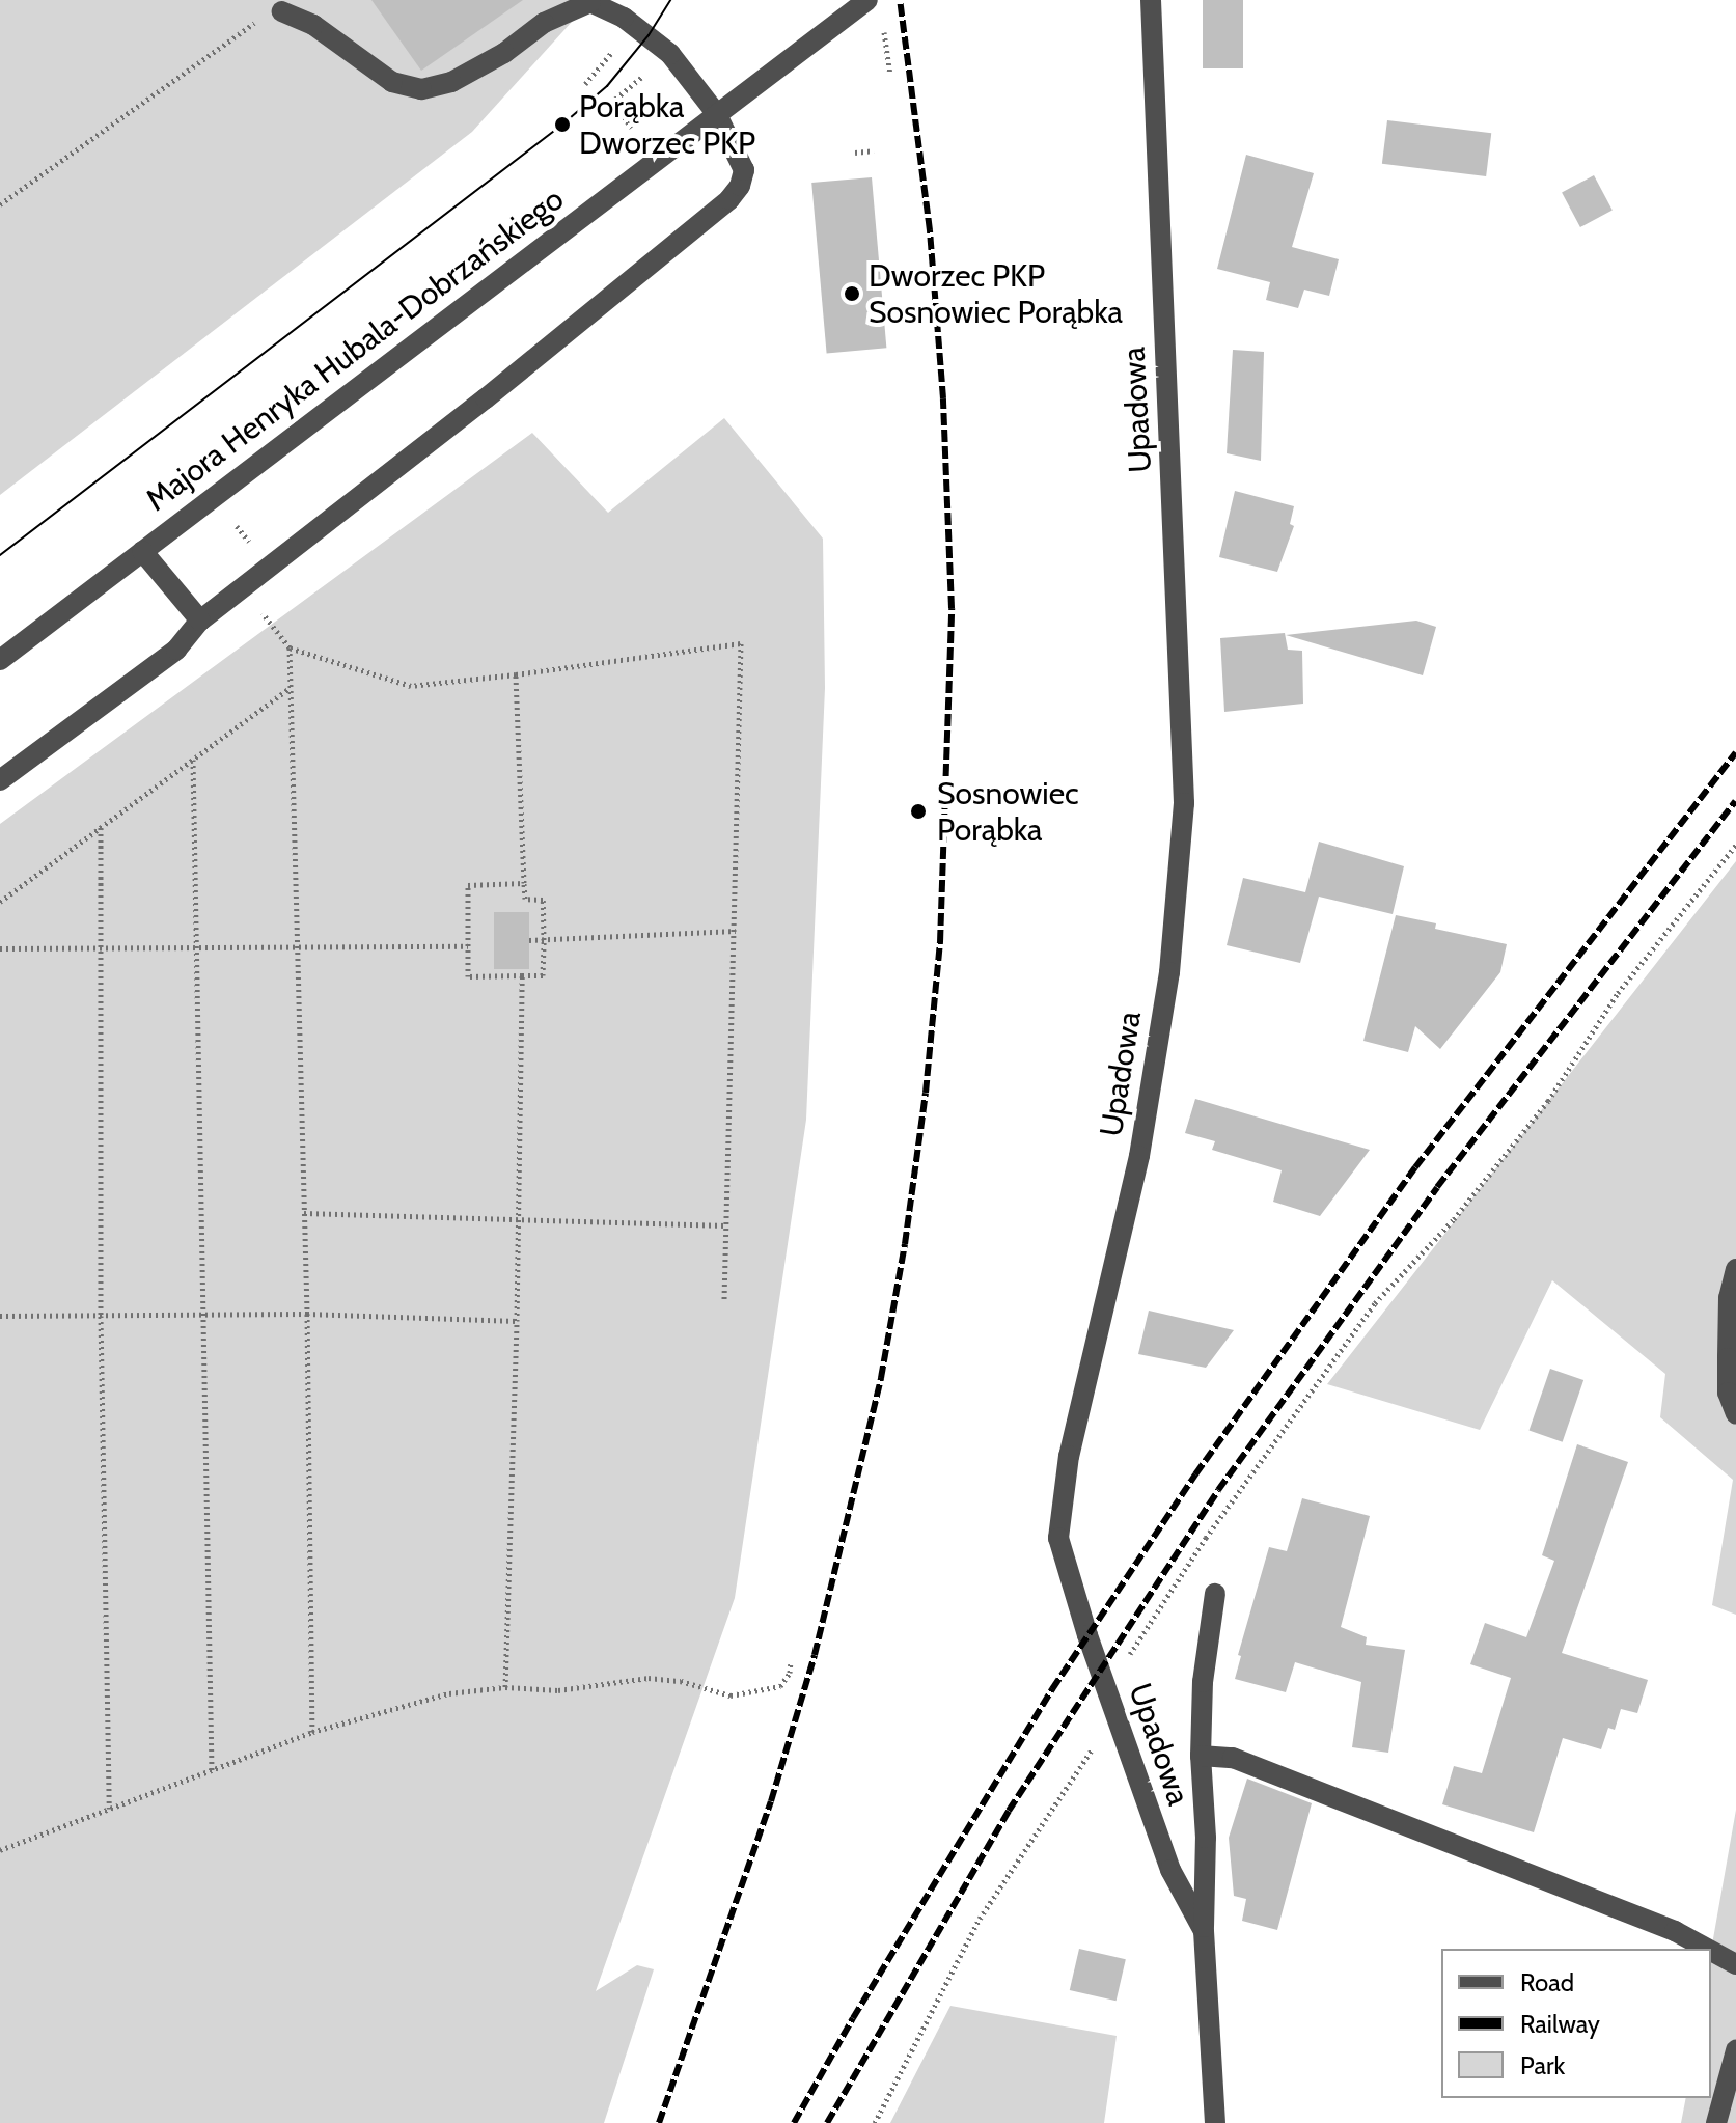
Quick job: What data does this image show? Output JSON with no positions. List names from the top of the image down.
{
  "streets": {
    "street": ["Majora Henryka Hubala-Dobrzańskiego", "Upadowa"]
  },
  "places": ["Porąbka Dworzec PKP", "Dworzec PKP Sosnowiec Porąbka", "Sosnowiec Porąbka"],
  "legend": ["Road", "Railway", "Park"]
}
